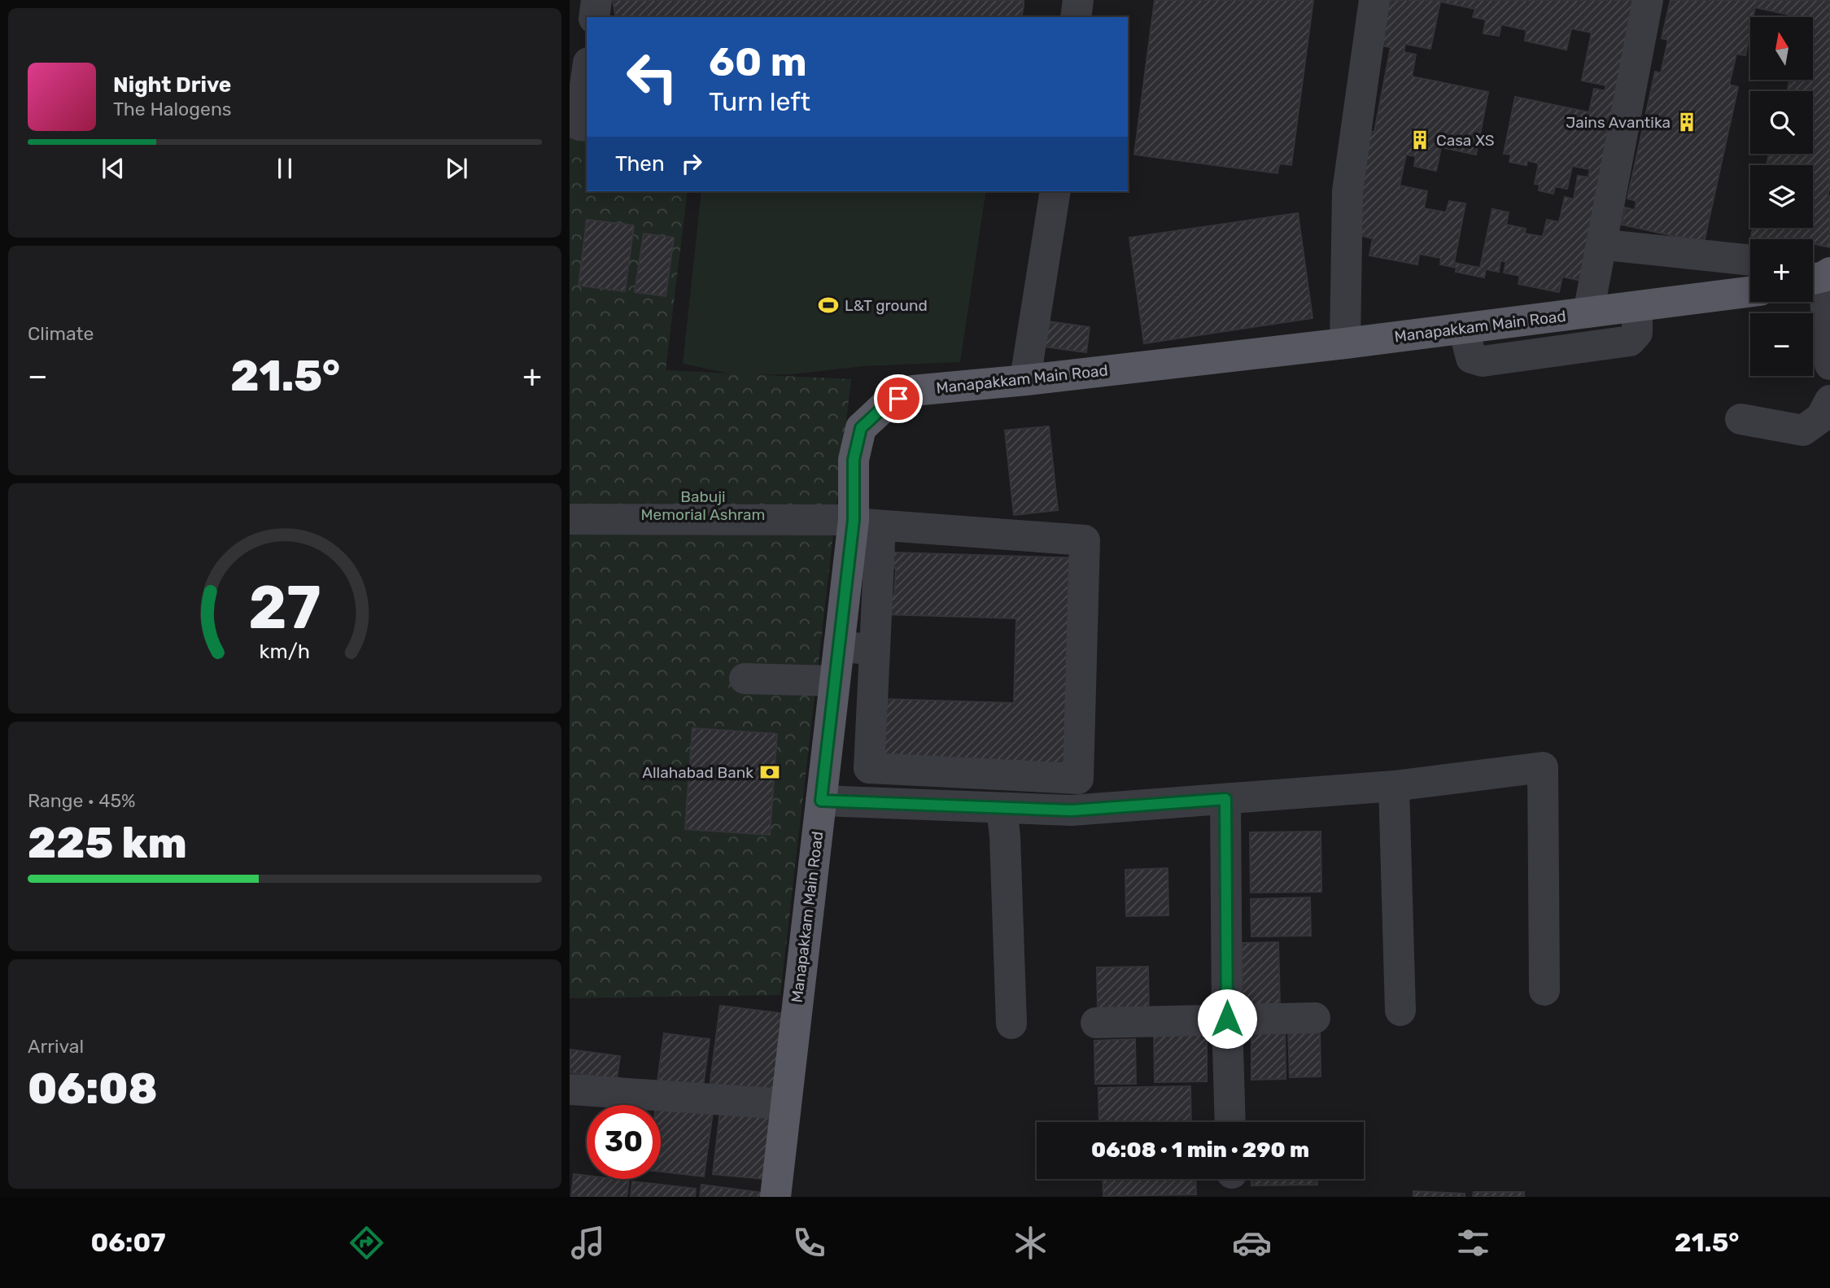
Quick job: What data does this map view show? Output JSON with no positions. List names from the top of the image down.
{
  "streets": {
    "main road": ["Manapakkam Main Road"]
  },
  "parks": ["Babuji Memorial Ashram"],
  "places": {
    "building": ["Jains Avantika", "Casa XS"],
    "sports": ["L&T ground"],
    "bank": ["Allahabad Bank"]
  },
  "north": "top",
  "page": {
    "map_buttons": ["+", "−"],
    "turn": ["60 m", "Turn left"],
    "song": ["Night Drive", "The Halogens"],
    "then": "Then",
    "tile": [
      "Climate",
      ["Range · 45%", "225 km"],
      ["Arrival", "06:08"]
    ],
    "heat": ["−", "21.5°", "+"],
    "limit": "30",
    "trip": "06:08 · 1 min · 290 m",
    "tabs": ["06:07", "21.5°"],
    "gauge": ["27", "km/h"]
  }
}
